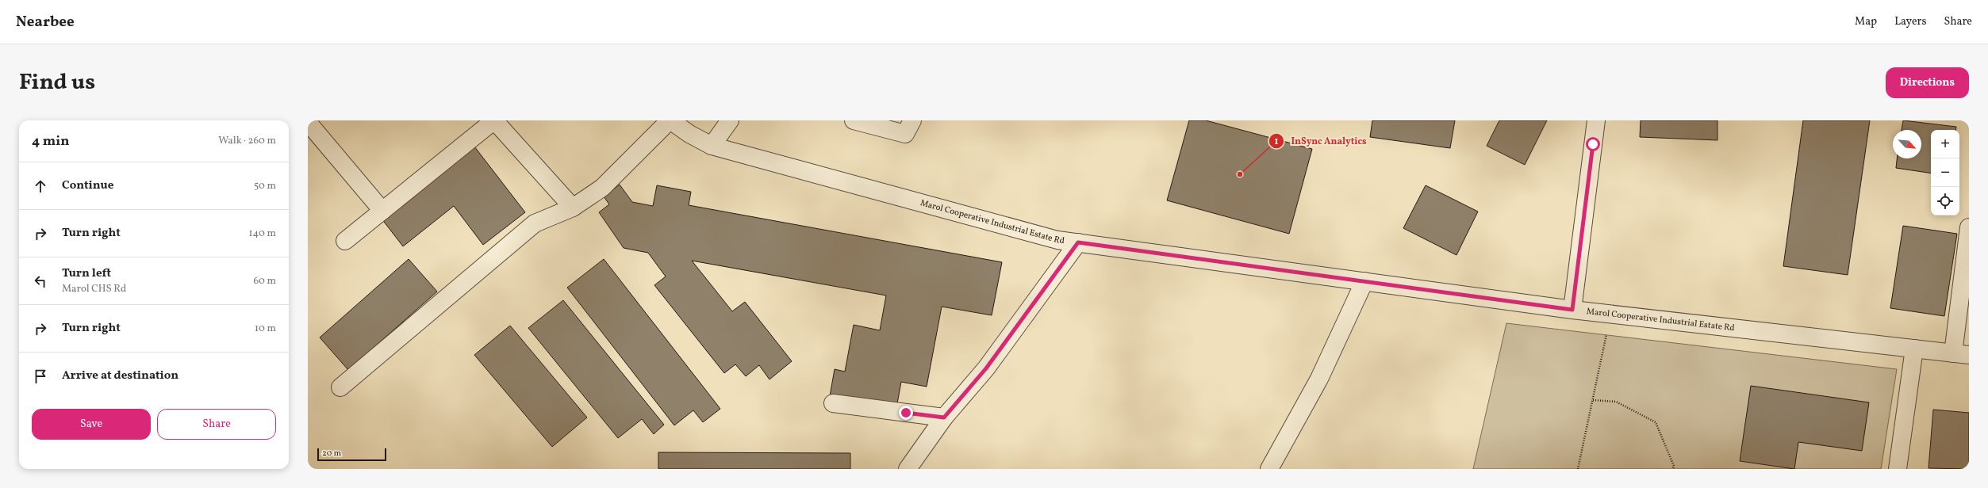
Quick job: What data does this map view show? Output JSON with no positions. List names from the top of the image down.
{
  "streets": {
    "street": ["Marol Cooperative Industrial Estate Rd"]
  },
  "places": ["InSync Analytics"],
  "scale_bar": "20 m",
  "north": "bottom right",
  "page": {
    "header": "Nearbee",
    "nav": ["Map", "Layers", "Share"],
    "title": "Find us",
    "buttons": [
      "Directions",
      ["Save", "Share"]
    ],
    "heading": ["4 min", "Walk · 260 m"],
    "map_buttons": ["+", "−"],
    "list": [
      ["Continue", "50 m"],
      ["Turn right", "140 m"],
      ["Turn left", "Marol CHS Rd", "60 m"],
      ["Turn right", "10 m"],
      "Arrive at destination"
    ],
    "scale": "20 m"
  }
}
